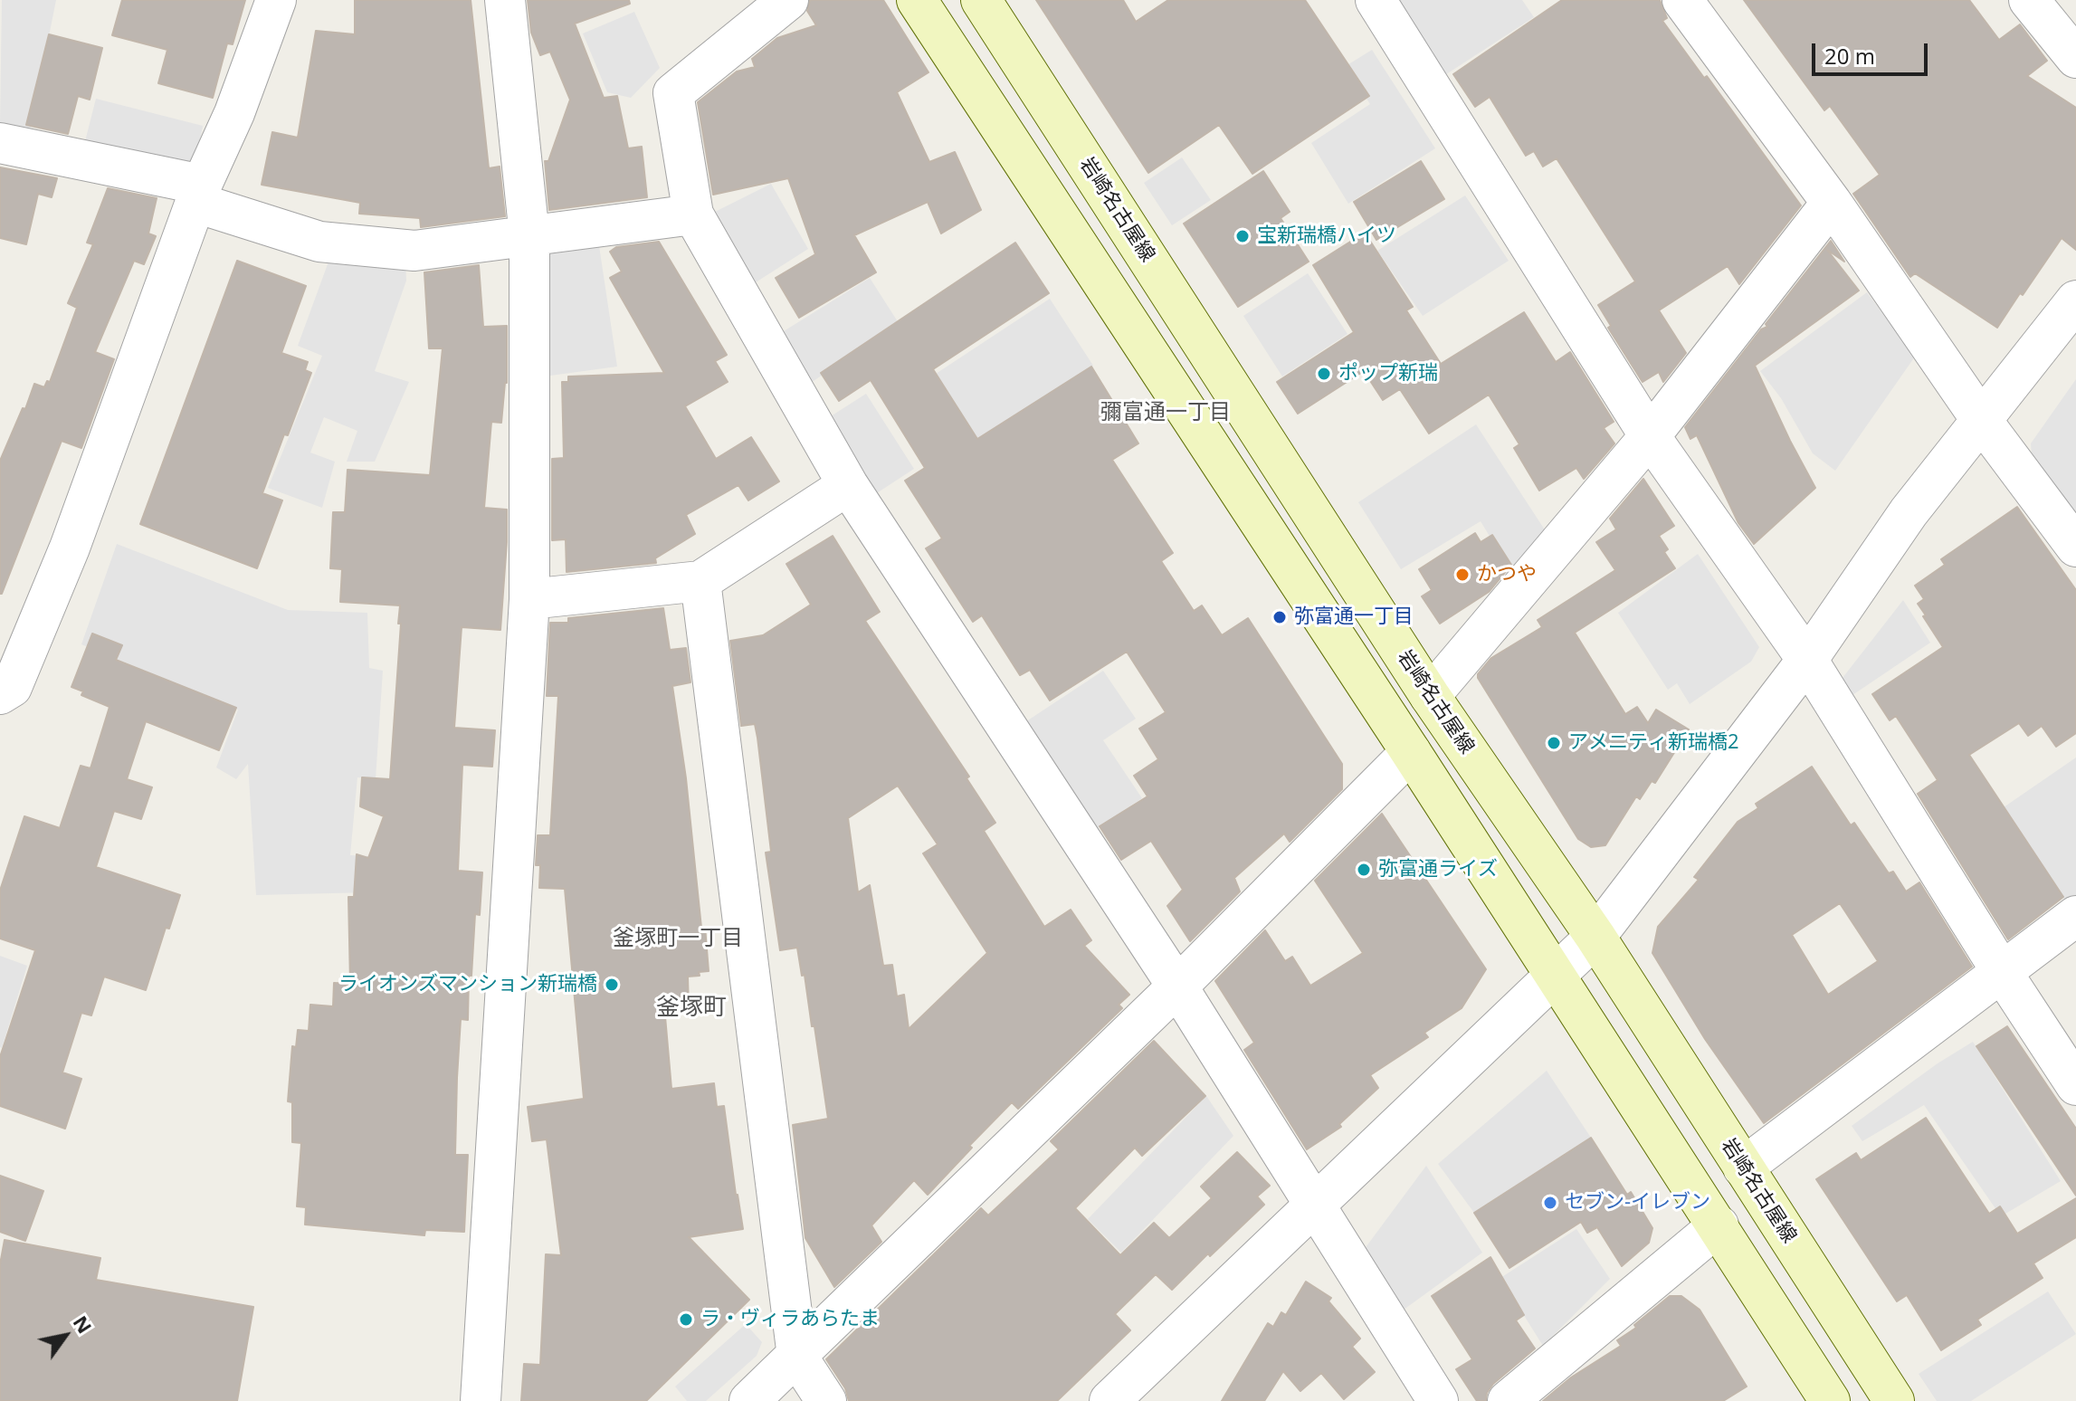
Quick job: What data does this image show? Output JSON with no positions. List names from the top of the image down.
{
  "streets": {
    "main road": ["岩崎名古屋線"]
  },
  "districts": ["彌富通一丁目", "釜塚町一丁目", "釜塚町"],
  "places": [
    "宝新瑞橋ハイツ",
    "ポップ新瑞",
    "かつや",
    "弥富通一丁目",
    "アメニティ新瑞橋2",
    "弥富通ライズ",
    "ライオンズマンション新瑞橋",
    "セブン-イレブン",
    "ラ・ヴィラあらたま"
  ],
  "scale_bar": "20 m",
  "north": "top right"
}
